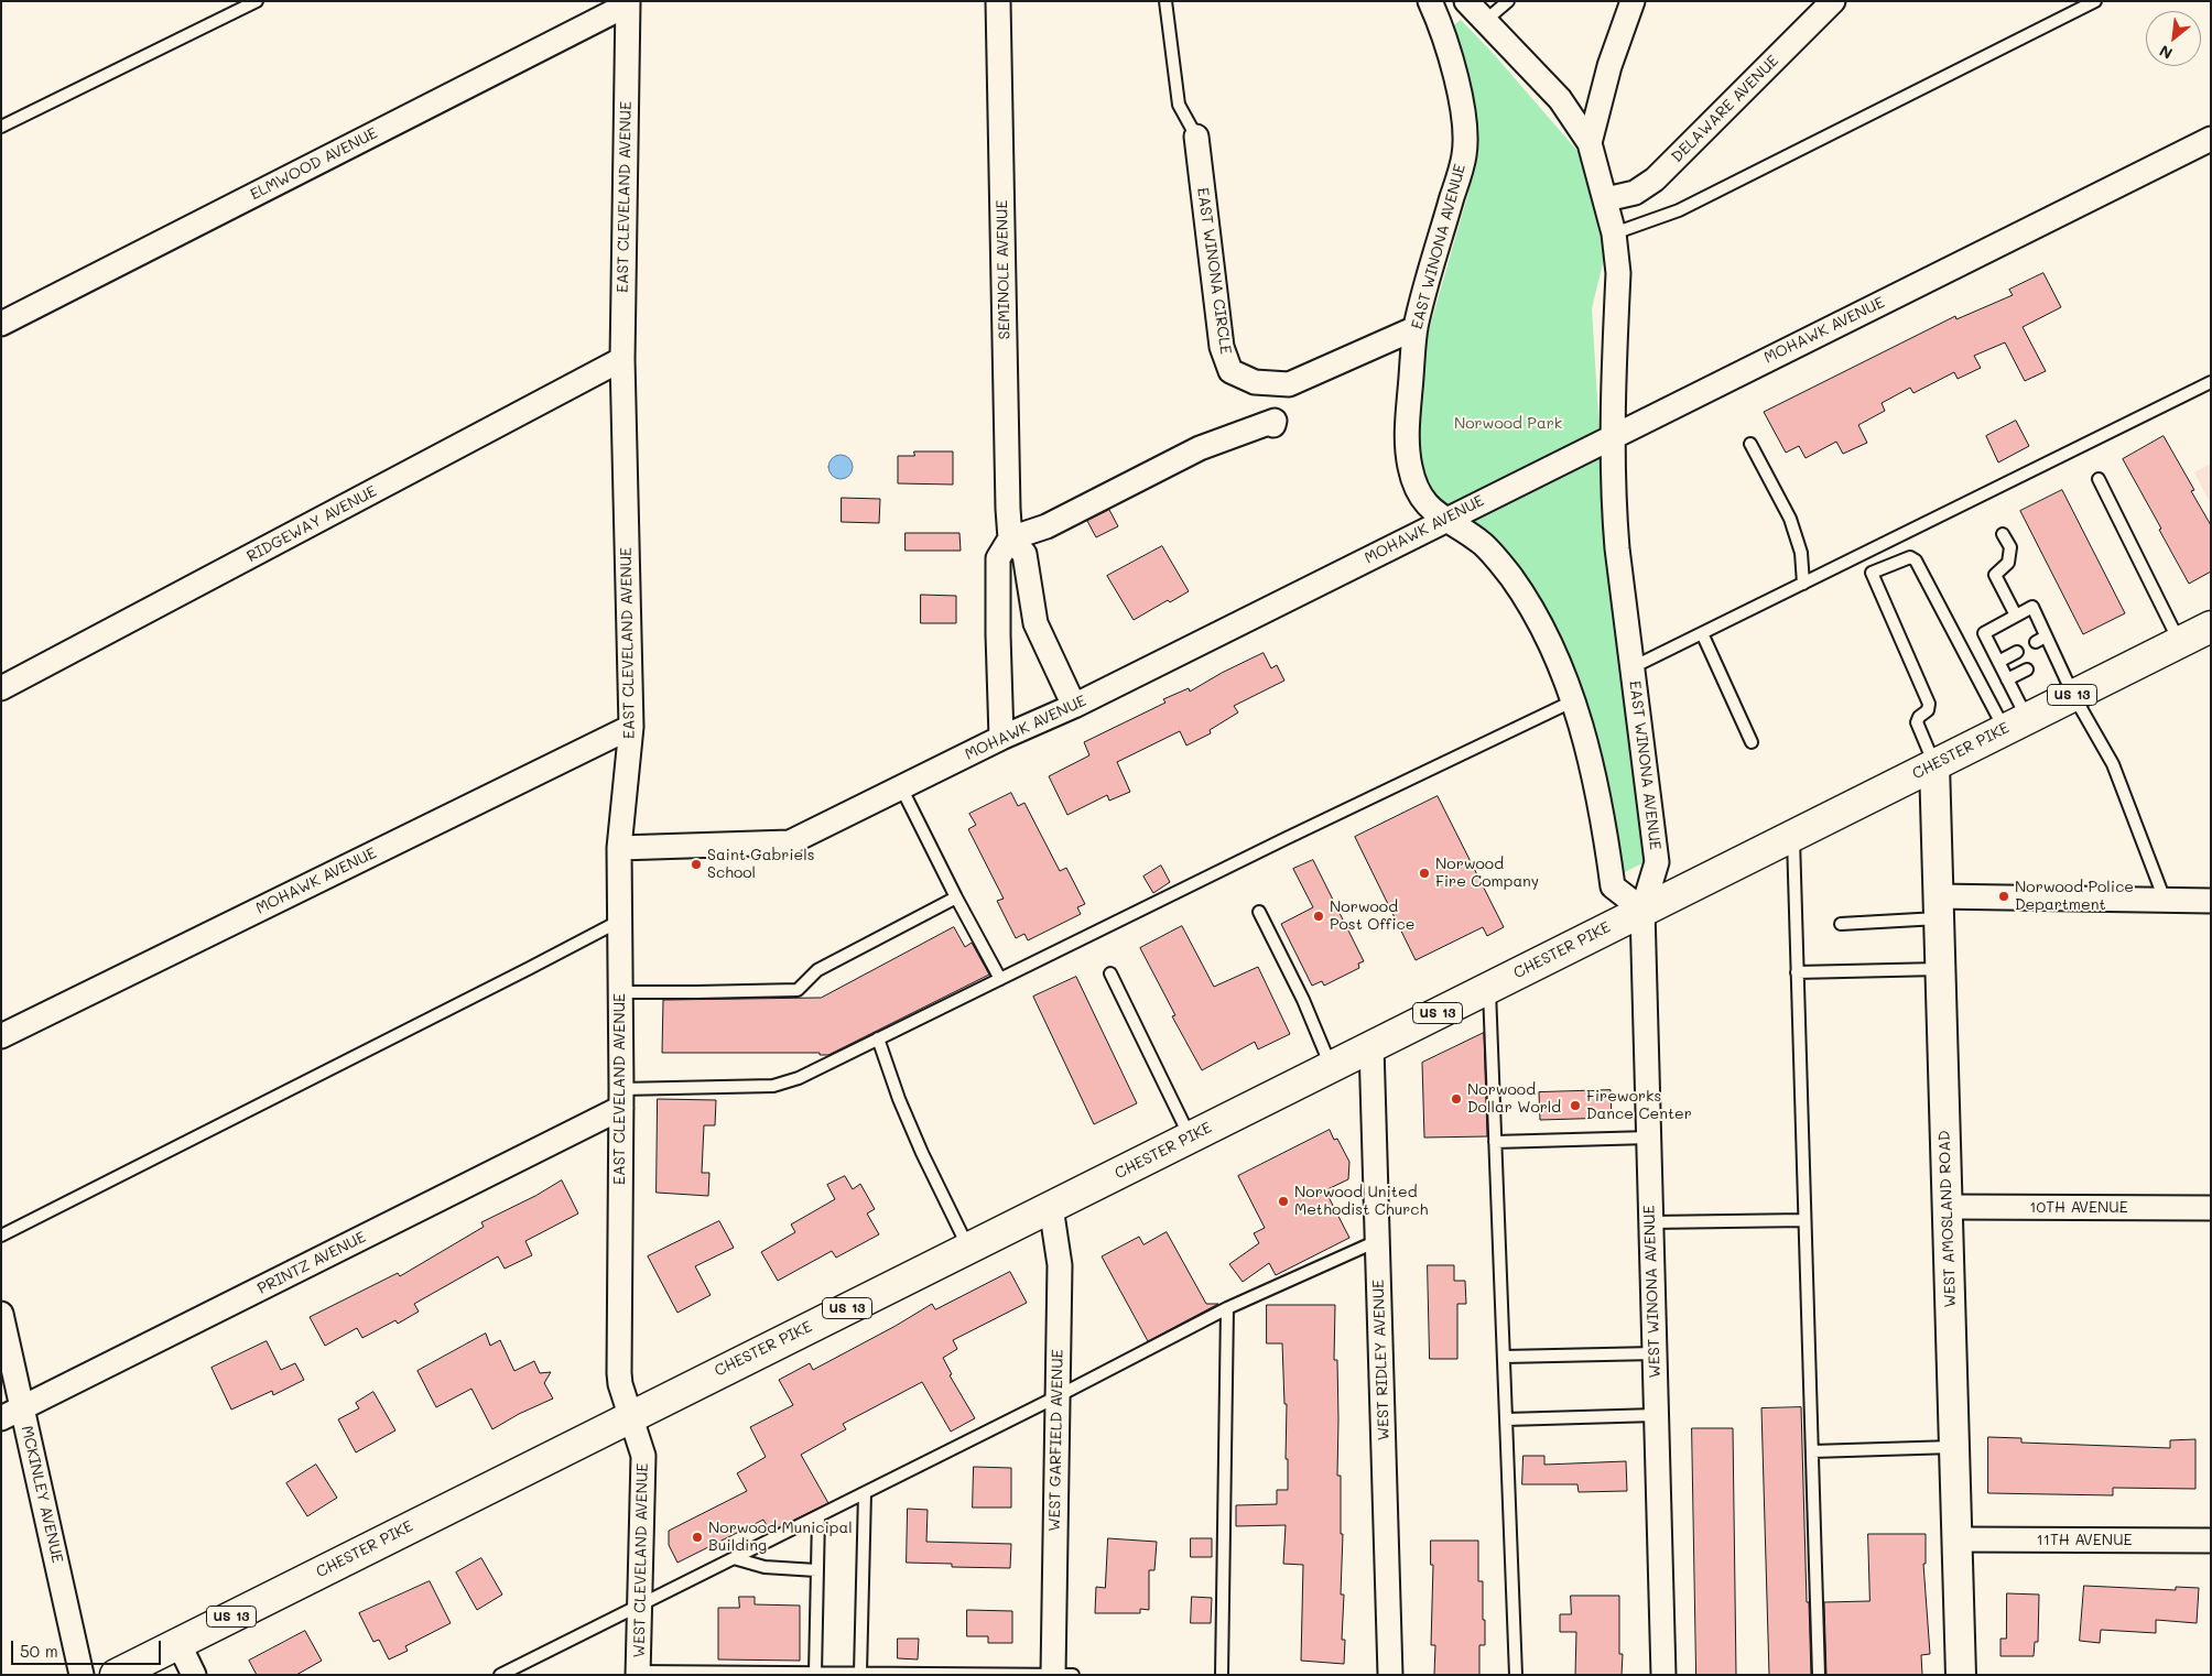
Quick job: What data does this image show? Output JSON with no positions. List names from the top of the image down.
{
  "streets": {
    "main road": ["US 13", "CHESTER PIKE"],
    "street": [
      "DELAWARE AVENUE",
      "ELMWOOD AVENUE",
      "EAST CLEVELAND AVENUE",
      "EAST WINONA AVENUE",
      "SEMINOLE AVENUE",
      "EAST WINONA CIRCLE",
      "MOHAWK AVENUE",
      "RIDGEWAY AVENUE",
      "10TH AVENUE",
      "WEST AMOSLAND ROAD",
      "PRINTZ AVENUE",
      "WEST WINONA AVENUE",
      "WEST RIDLEY AVENUE",
      "WEST GARFIELD AVENUE",
      "MCKINLEY AVENUE",
      "11TH AVENUE",
      "WEST CLEVELAND AVENUE"
    ]
  },
  "crossings": [
    ["DELAWARE AVENUE", "EAST WINONA AVENUE"],
    ["ELMWOOD AVENUE", "EAST CLEVELAND AVENUE"],
    ["EAST CLEVELAND AVENUE", "MOHAWK AVENUE"],
    ["EAST CLEVELAND AVENUE", "RIDGEWAY AVENUE"],
    ["EAST CLEVELAND AVENUE", "CHESTER PIKE"],
    ["EAST CLEVELAND AVENUE", "PRINTZ AVENUE"],
    ["EAST CLEVELAND AVENUE", "WEST CLEVELAND AVENUE"],
    ["EAST WINONA AVENUE", "EAST WINONA CIRCLE"],
    ["EAST WINONA AVENUE", "MOHAWK AVENUE"],
    ["EAST WINONA AVENUE", "CHESTER PIKE"],
    ["EAST WINONA AVENUE", "WEST WINONA AVENUE"],
    ["SEMINOLE AVENUE", "MOHAWK AVENUE"],
    ["CHESTER PIKE", "WEST AMOSLAND ROAD"],
    ["CHESTER PIKE", "WEST WINONA AVENUE"],
    ["CHESTER PIKE", "WEST RIDLEY AVENUE"],
    ["CHESTER PIKE", "WEST GARFIELD AVENUE"],
    ["CHESTER PIKE", "WEST CLEVELAND AVENUE"],
    ["10TH AVENUE", "WEST AMOSLAND ROAD"],
    ["WEST AMOSLAND ROAD", "11TH AVENUE"],
    ["PRINTZ AVENUE", "MCKINLEY AVENUE"]
  ],
  "parks": ["Norwood Park"],
  "places": [
    "Saint Gabriels School",
    "Norwood Fire Company",
    "Norwood Police Department",
    "Norwood Post Office",
    "Norwood Dollar World",
    "Fireworks Dance Center",
    "Norwood United Methodist Church",
    "Norwood Municipal Building"
  ],
  "scale_bar": "50 m",
  "north": "bottom left"
}
